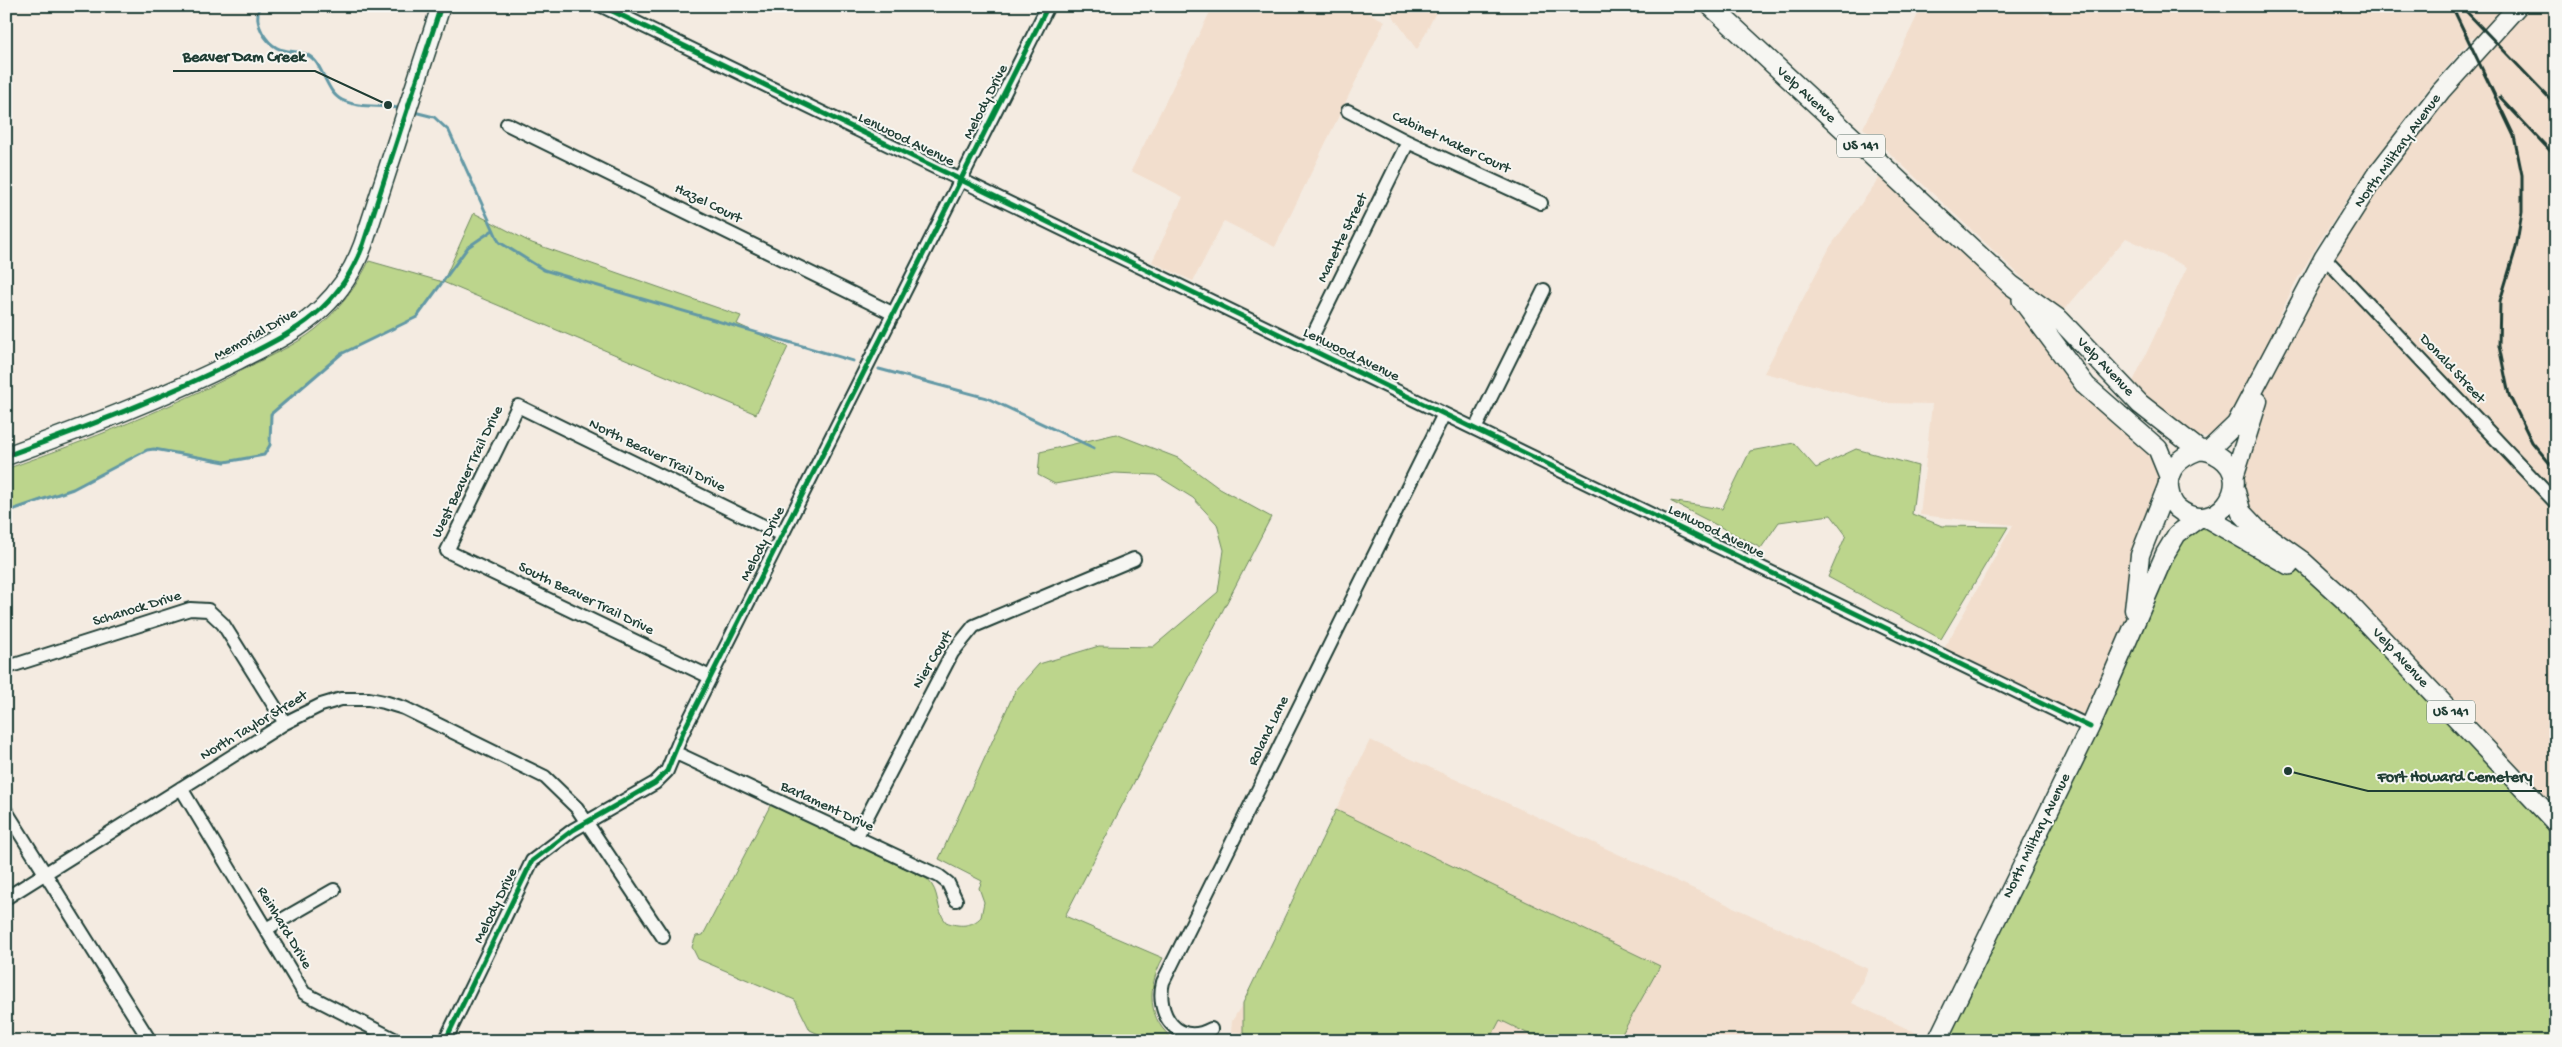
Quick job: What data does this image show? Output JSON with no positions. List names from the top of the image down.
{
  "streets": {
    "main road": ["Velp Avenue", "US 141"],
    "street": [
      "Melody Drive",
      "Lenwood Avenue",
      "Cabinet Maker Court",
      "North Military Avenue",
      "Hazel Court",
      "Manette Street",
      "Memorial Drive",
      "Donald Street",
      "North Beaver Trail Drive",
      "West Beaver Trail Drive",
      "South Beaver Trail Drive",
      "Schanock Drive",
      "Nier Court",
      "North Taylor Street",
      "Roland Lane",
      "Barlament Drive",
      "Reinhard Drive"
    ]
  },
  "crossings": [
    ["Velp Avenue", "North Military Avenue"],
    ["Melody Drive", "Lenwood Avenue"],
    ["Melody Drive", "Hazel Court"],
    ["Melody Drive", "North Beaver Trail Drive"],
    ["Melody Drive", "South Beaver Trail Drive"],
    ["Melody Drive", "North Taylor Street"],
    ["Melody Drive", "Barlament Drive"],
    ["Lenwood Avenue", "North Military Avenue"],
    ["Lenwood Avenue", "Manette Street"],
    ["Lenwood Avenue", "Roland Lane"],
    ["Cabinet Maker Court", "Manette Street"],
    ["North Military Avenue", "Donald Street"],
    ["North Beaver Trail Drive", "West Beaver Trail Drive"],
    ["West Beaver Trail Drive", "South Beaver Trail Drive"],
    ["Schanock Drive", "North Taylor Street"],
    ["Nier Court", "Barlament Drive"],
    ["North Taylor Street", "Reinhard Drive"]
  ],
  "places": ["Beaver Dam Creek", "Fort Howard Cemetery"]
}
